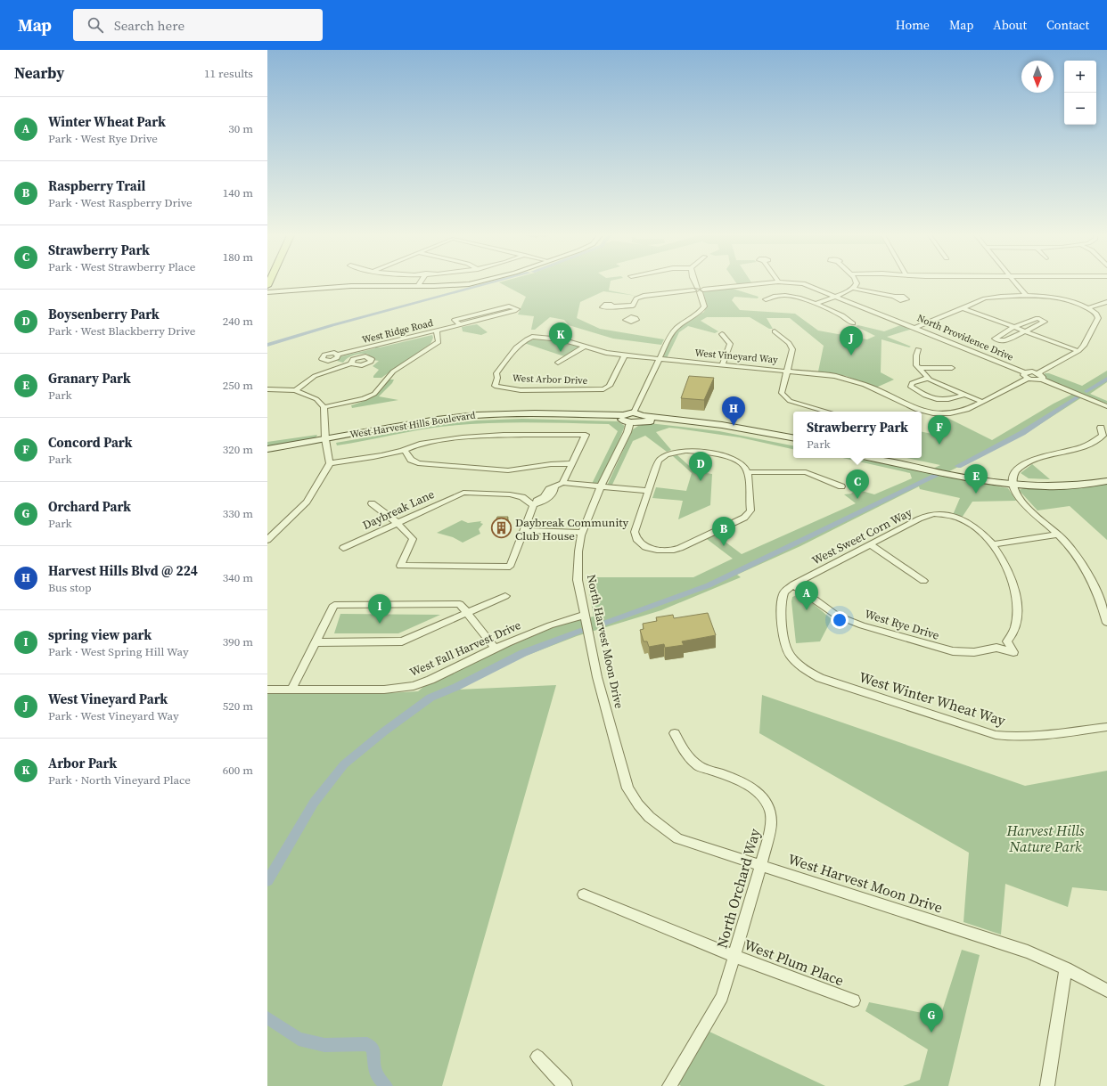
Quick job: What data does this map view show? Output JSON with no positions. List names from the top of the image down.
{
  "streets": {
    "street": [
      "West Ridge Road",
      "North Providence Drive",
      "West Vineyard Way",
      "West Arbor Drive",
      "West Harvest Hills Boulevard",
      "Daybreak Lane",
      "West Sweet Corn Way",
      "West Rye Drive",
      "North Harvest Moon Drive",
      "West Fall Harvest Drive",
      "West Winter Wheat Way",
      "West Harvest Moon Drive",
      "North Orchard Way",
      "West Plum Place"
    ]
  },
  "crossings": [
    ["West Vineyard Way", "West Arbor Drive"],
    ["West Harvest Hills Boulevard", "North Harvest Moon Drive"],
    ["West Sweet Corn Way", "West Rye Drive"],
    ["West Sweet Corn Way", "West Winter Wheat Way"],
    ["West Rye Drive", "West Winter Wheat Way"],
    ["North Harvest Moon Drive", "West Fall Harvest Drive"],
    ["North Harvest Moon Drive", "West Harvest Moon Drive"],
    ["West Harvest Moon Drive", "North Orchard Way"],
    ["North Orchard Way", "West Plum Place"]
  ],
  "parks": ["Harvest Hills Nature Park"],
  "places": {
    "building": ["Daybreak Community Club House"]
  },
  "north": "bottom",
  "page": {
    "header": "Map",
    "search": "Search here",
    "nav": [
      "Home",
      "Map",
      "About",
      "Contact"
    ],
    "heading": ["Nearby", "11 results"],
    "map_buttons": ["+", "−"],
    "list": [
      {
        "mark": "A",
        "name": "Winter Wheat Park",
        "note": "Park · West Rye Drive",
        "value": "30 m"
      },
      {
        "mark": "B",
        "name": "Raspberry Trail",
        "note": "Park · West Raspberry Drive",
        "value": "140 m"
      },
      {
        "mark": "C",
        "name": "Strawberry Park",
        "note": "Park · West Strawberry Place",
        "value": "180 m"
      },
      {
        "mark": "D",
        "name": "Boysenberry Park",
        "note": "Park · West Blackberry Drive",
        "value": "240 m"
      },
      {
        "mark": "E",
        "name": "Granary Park",
        "note": "Park",
        "value": "250 m"
      },
      {
        "mark": "F",
        "name": "Concord Park",
        "note": "Park",
        "value": "320 m"
      },
      {
        "mark": "G",
        "name": "Orchard Park",
        "note": "Park",
        "value": "330 m"
      },
      {
        "mark": "H",
        "name": "Harvest Hills Blvd @ 224",
        "note": "Bus stop",
        "value": "340 m"
      },
      {
        "mark": "I",
        "name": "spring view park",
        "note": "Park · West Spring Hill Way",
        "value": "390 m"
      },
      {
        "mark": "J",
        "name": "West Vineyard Park",
        "note": "Park · West Vineyard Way",
        "value": "520 m"
      },
      {
        "mark": "K",
        "name": "Arbor Park",
        "note": "Park · North Vineyard Place",
        "value": "600 m"
      }
    ],
    "pins": [
      "K",
      "J",
      "H",
      "F",
      "D",
      "E",
      "C",
      "B",
      "A",
      "I",
      "G"
    ],
    "popup": ["Strawberry Park", "Park"]
  }
}
